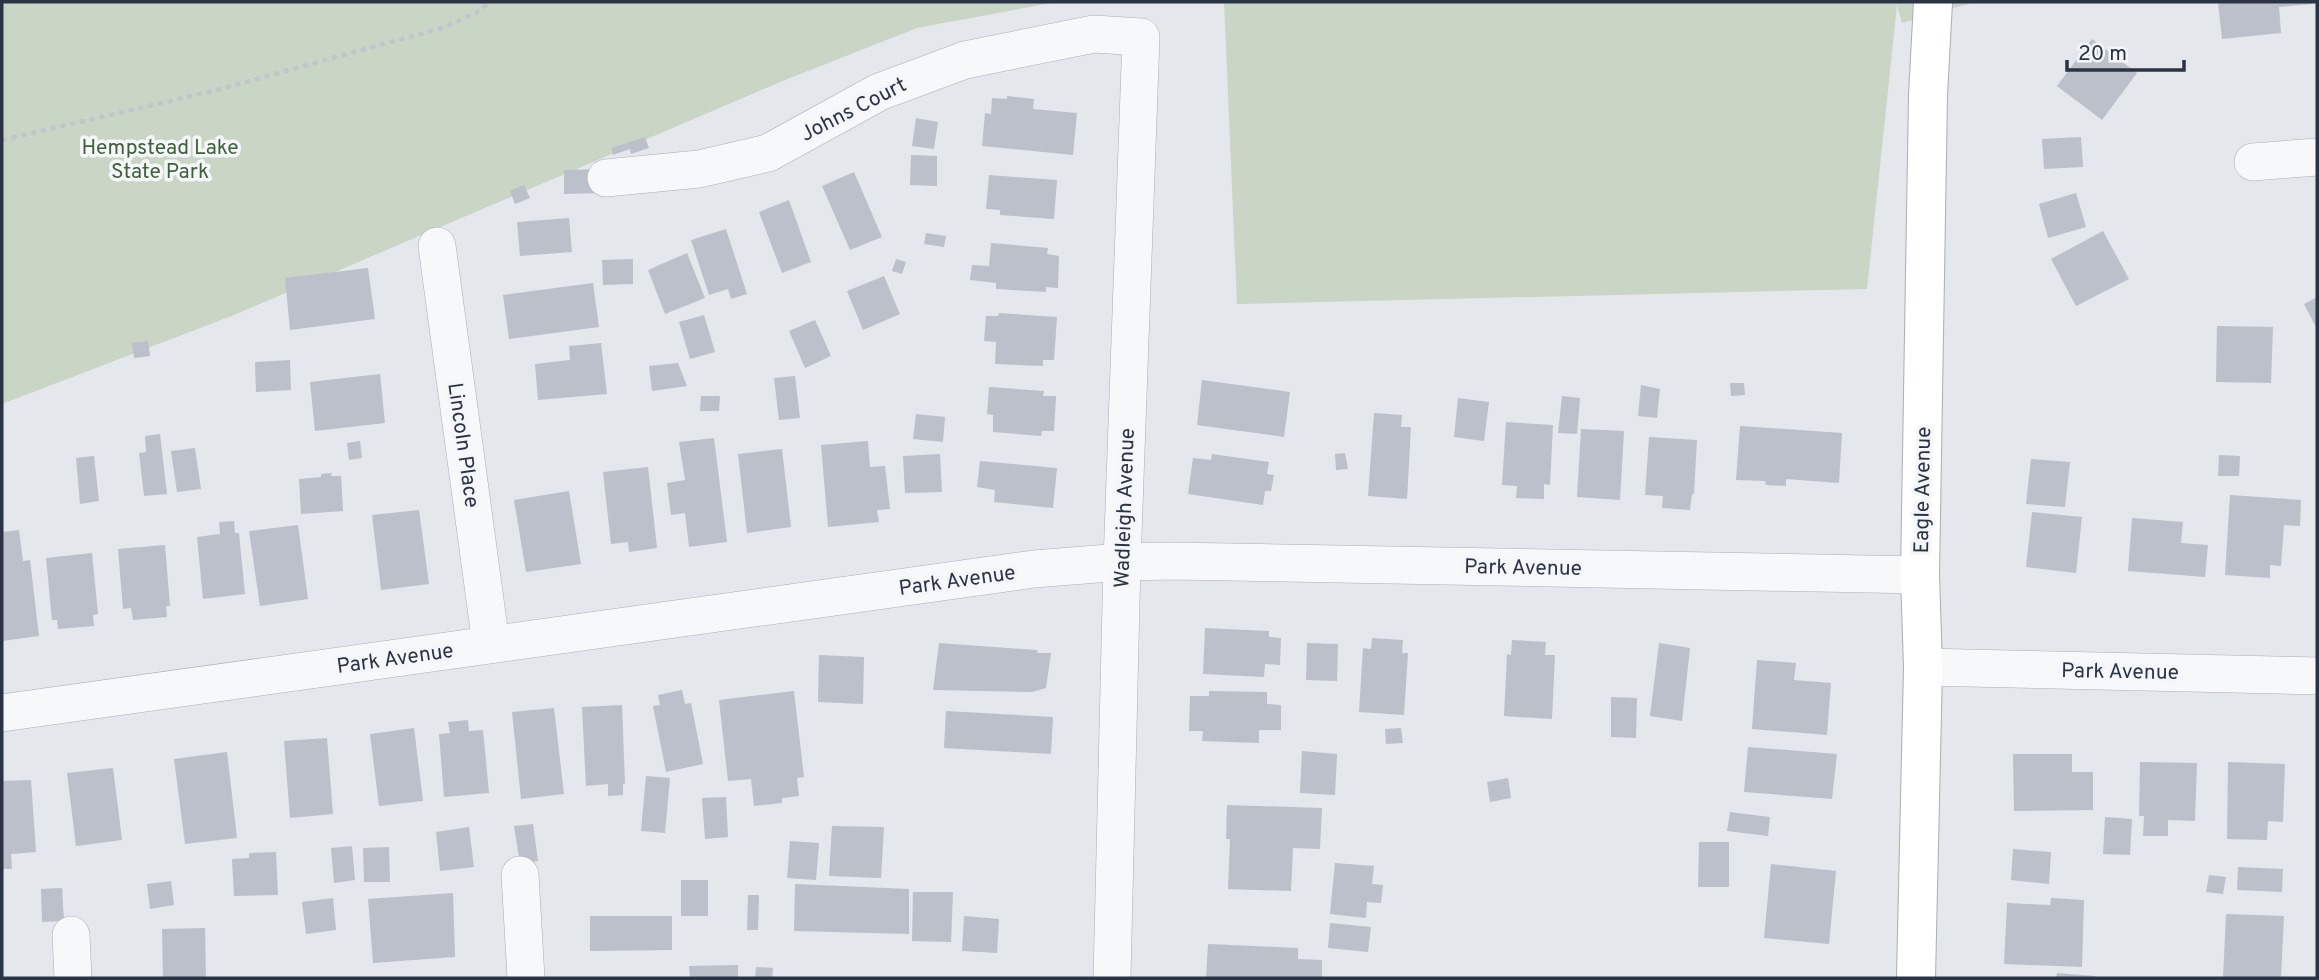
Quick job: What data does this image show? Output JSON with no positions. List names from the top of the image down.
{
  "streets": {
    "street": [
      "Johns Court",
      "Lincoln Place",
      "Eagle Avenue",
      "Wadleigh Avenue",
      "Park Avenue"
    ]
  },
  "crossings": [
    ["Johns Court", "Wadleigh Avenue"],
    ["Lincoln Place", "Park Avenue"],
    ["Eagle Avenue", "Park Avenue"],
    ["Wadleigh Avenue", "Park Avenue"]
  ],
  "parks": ["Hempstead Lake State Park"],
  "scale_bar": "20 m"
}
